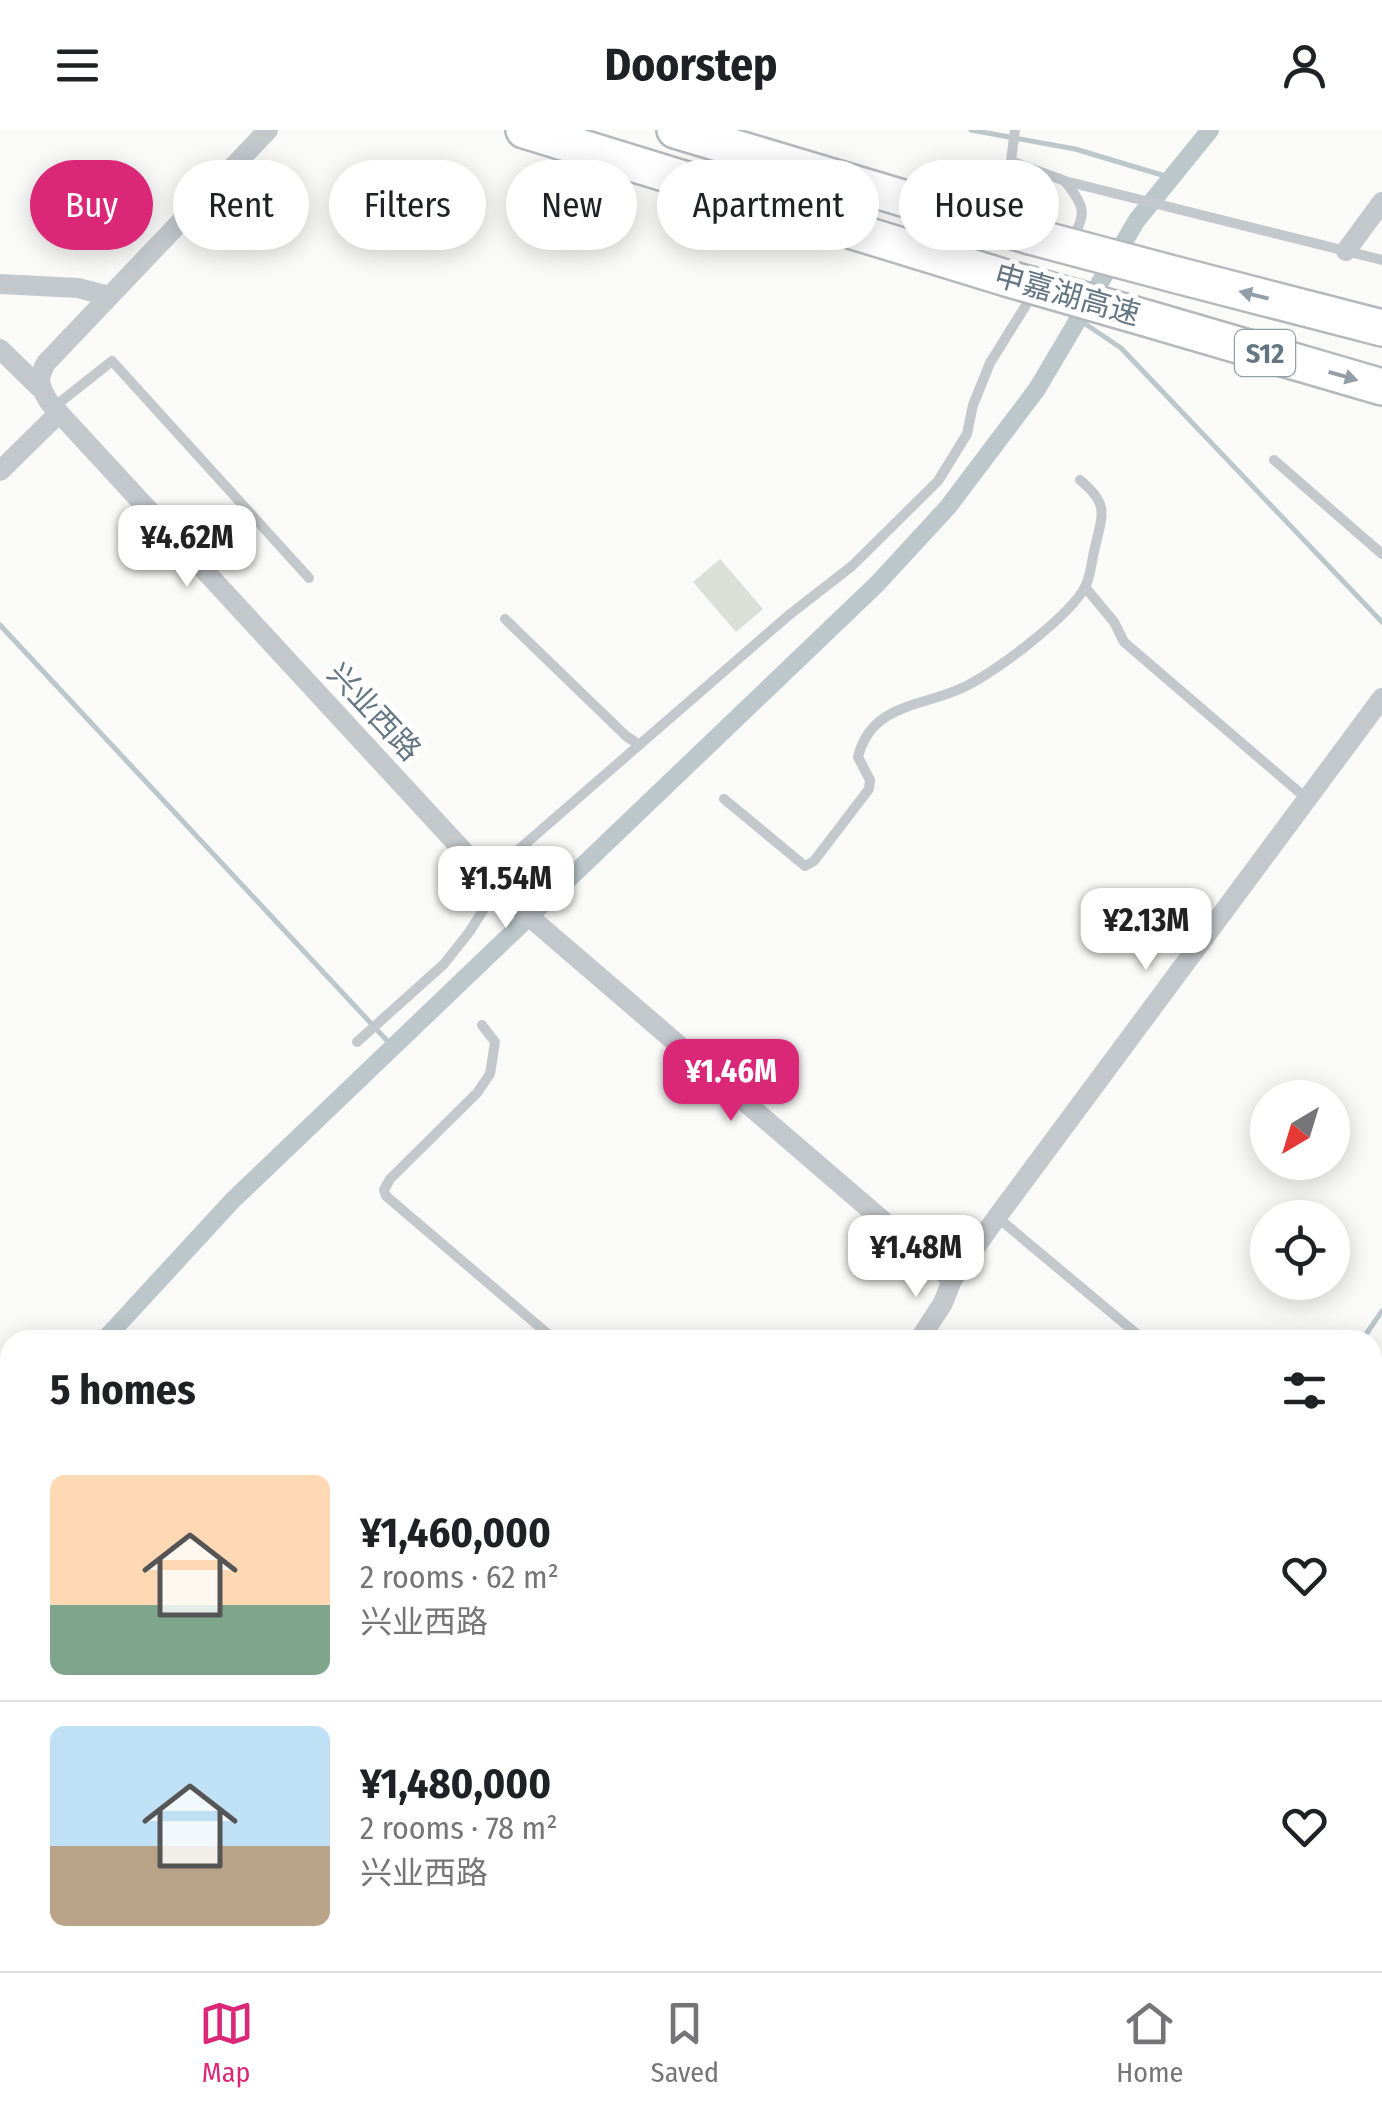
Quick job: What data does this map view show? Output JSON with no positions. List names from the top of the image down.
{
  "streets": {
    "highway": ["申嘉湖高速", "S12"],
    "street": ["兴业西路"]
  },
  "north": "bottom left",
  "page": {
    "header": "Doorstep",
    "chip": [
      "Buy",
      "Rent",
      "Filters",
      "New",
      "Apartment",
      "House"
    ],
    "price": [
      "¥4.62M",
      "¥1.54M",
      "¥2.13M",
      "¥1.46M",
      "¥1.48M"
    ],
    "heading": "5 homes",
    "list": [
      {
        "name": "¥1,460,000",
        "note": "2 rooms · 62 m² · 兴业西路"
      },
      {
        "name": "¥1,480,000",
        "note": "2 rooms · 78 m² · 兴业西路"
      }
    ],
    "tabs": ["Map", "Saved", "Home"]
  }
}
